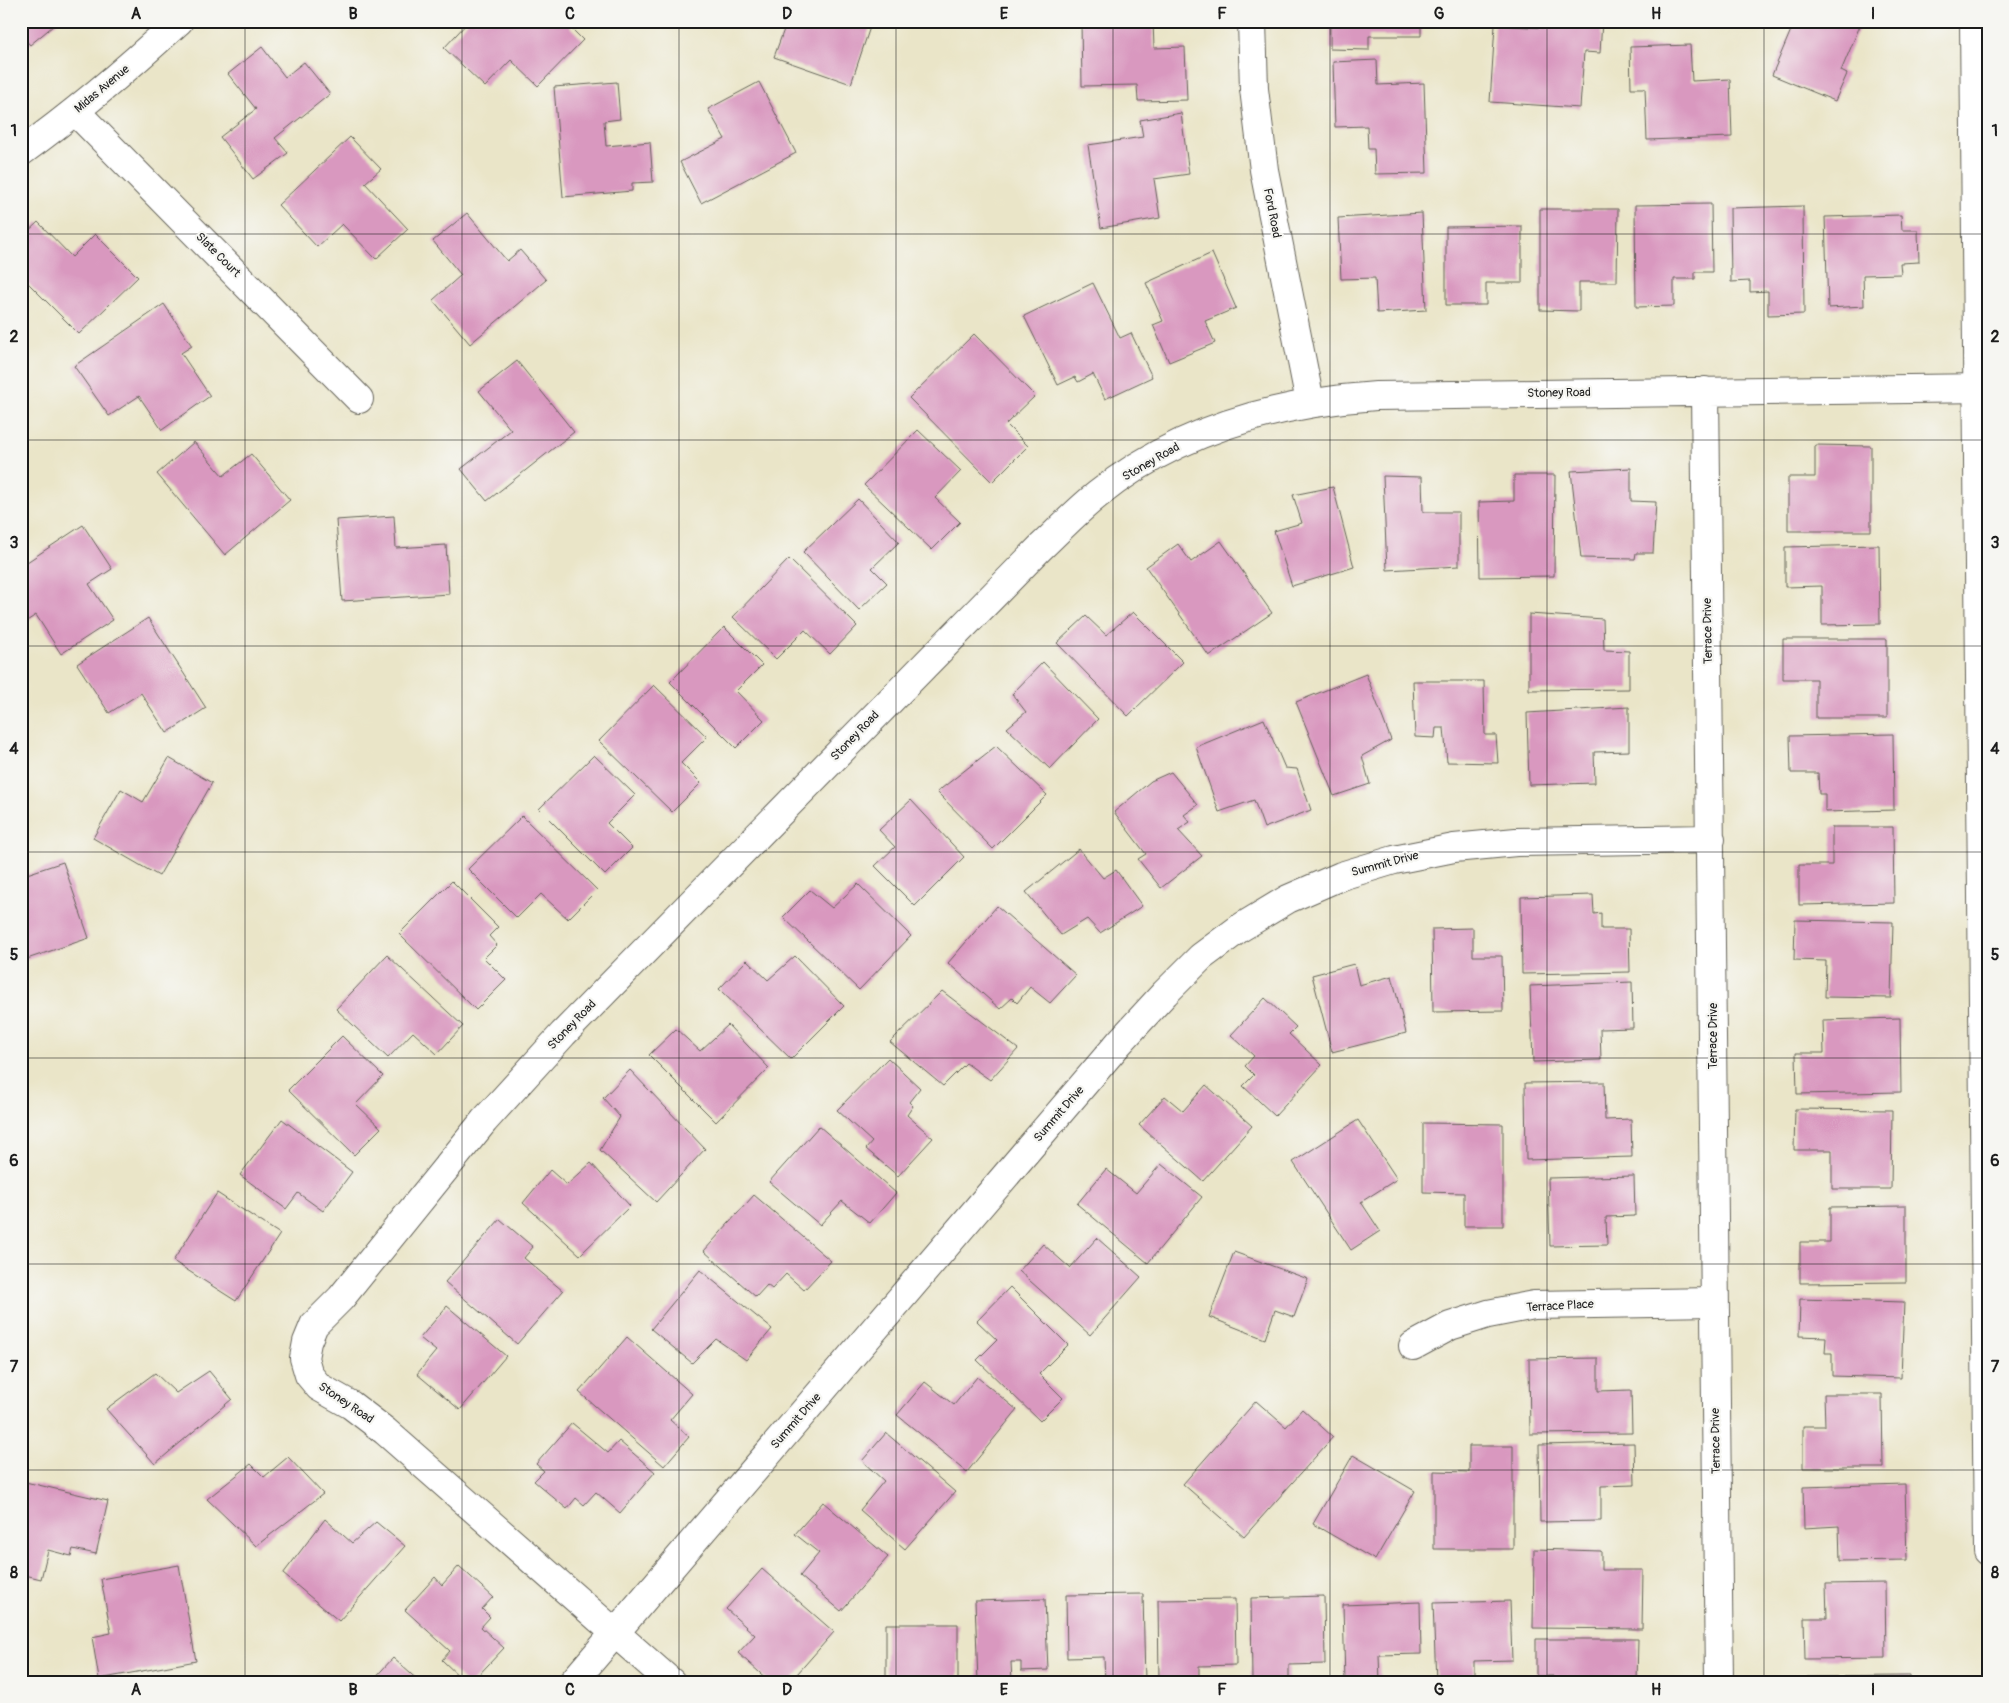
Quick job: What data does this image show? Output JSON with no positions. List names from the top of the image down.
{
  "streets": {
    "street": [
      "Midas Avenue",
      "Ford Road",
      "Slate Court",
      "Stoney Road",
      "Terrace Drive",
      "Summit Drive",
      "Terrace Place"
    ]
  },
  "crossings": [
    ["Midas Avenue", "Slate Court"],
    ["Ford Road", "Stoney Road"],
    ["Stoney Road", "Terrace Drive"],
    ["Stoney Road", "Summit Drive"],
    ["Terrace Drive", "Summit Drive"],
    ["Terrace Drive", "Terrace Place"]
  ],
  "grid": {
    "columns": [
      "A",
      "B",
      "C",
      "D",
      "E",
      "F",
      "G",
      "H",
      "I"
    ],
    "rows": [
      "1",
      "2",
      "3",
      "4",
      "5",
      "6",
      "7",
      "8"
    ]
  }
}
